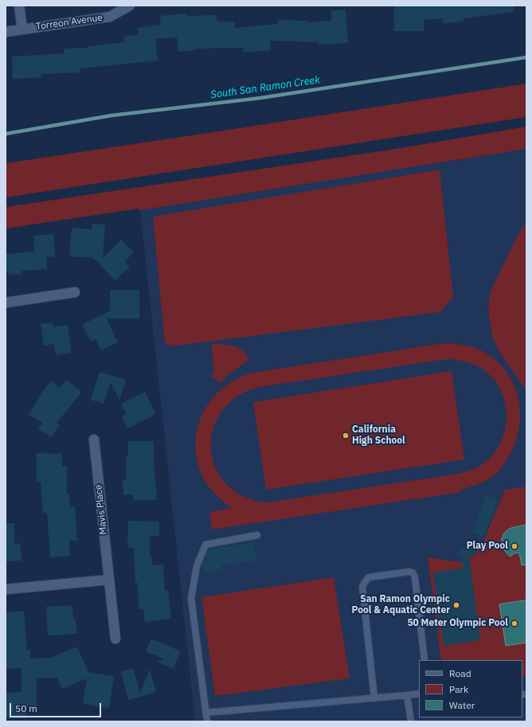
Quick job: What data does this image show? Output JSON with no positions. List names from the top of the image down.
{
  "streets": {
    "street": ["Torreon Avenue", "Mavis Place"]
  },
  "water": ["South San Ramon Creek"],
  "places": [
    "California High School",
    "Play Pool",
    "San Ramon Olympic Pool & Aquatic Center",
    "50 Meter Olympic Pool"
  ],
  "legend": ["Road", "Park", "Water"],
  "scale_bar": "50 m"
}
